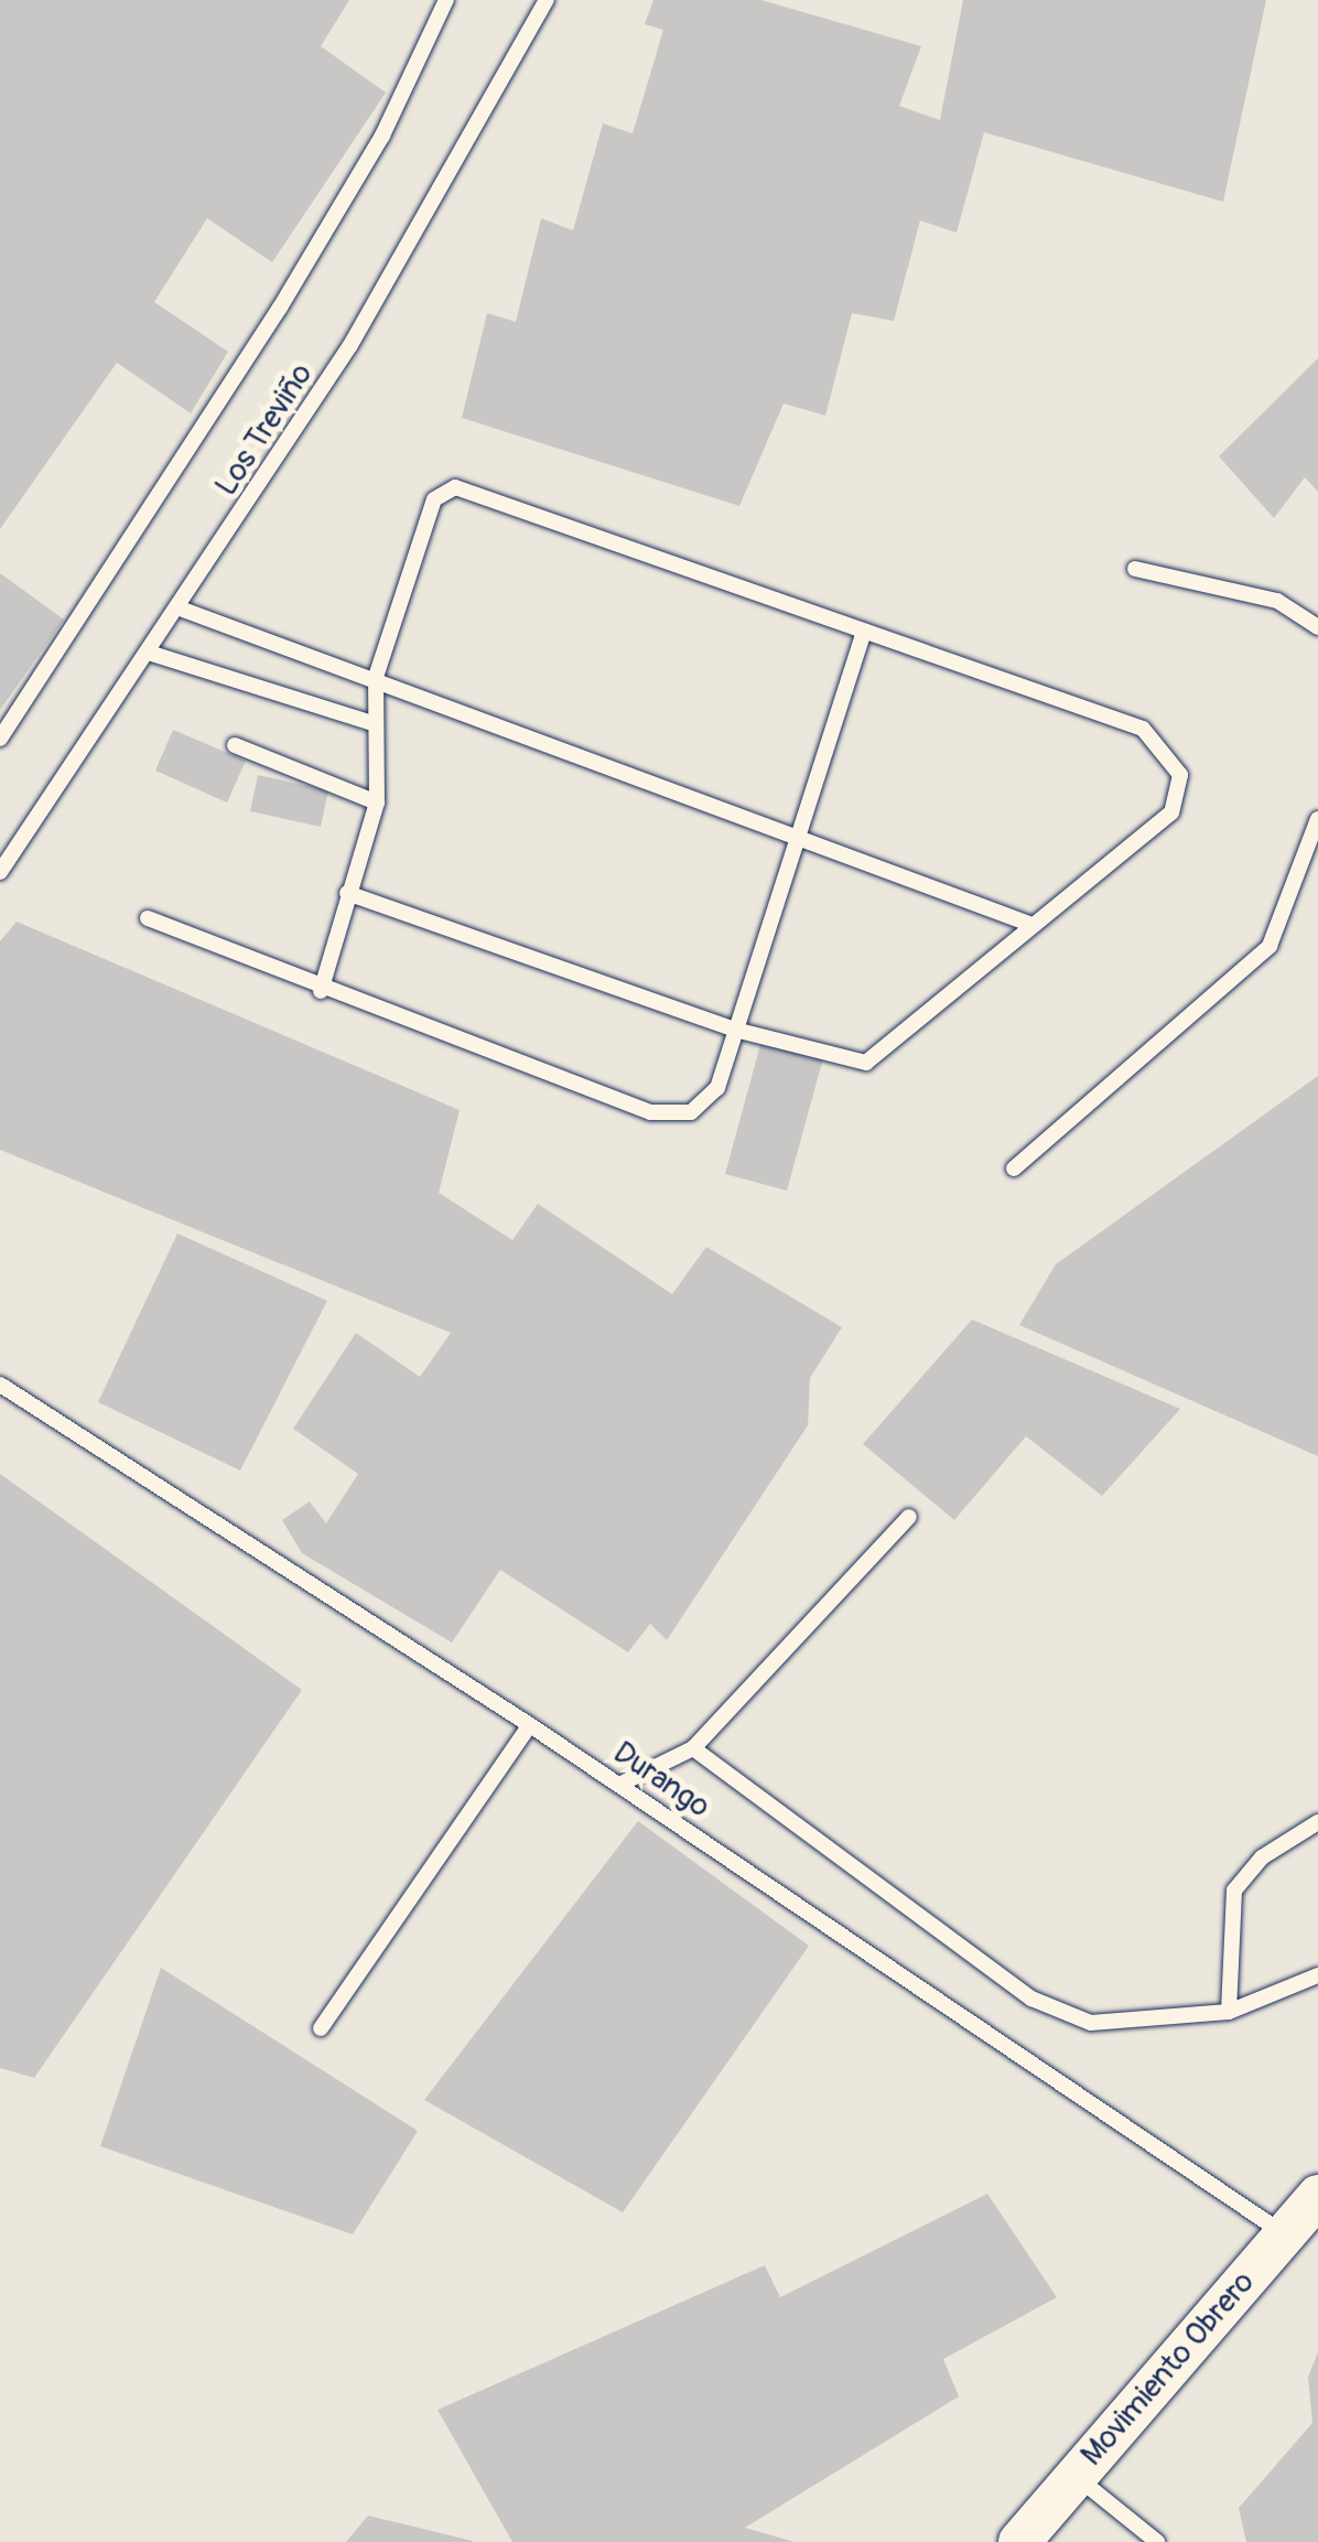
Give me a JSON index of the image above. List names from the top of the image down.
{
  "streets": {
    "street": ["Movimiento Obrero"],
    "lane": ["Los Treviño", "Durango"]
  },
  "crossings": [
    ["Durango", "Movimiento Obrero"]
  ]
}
